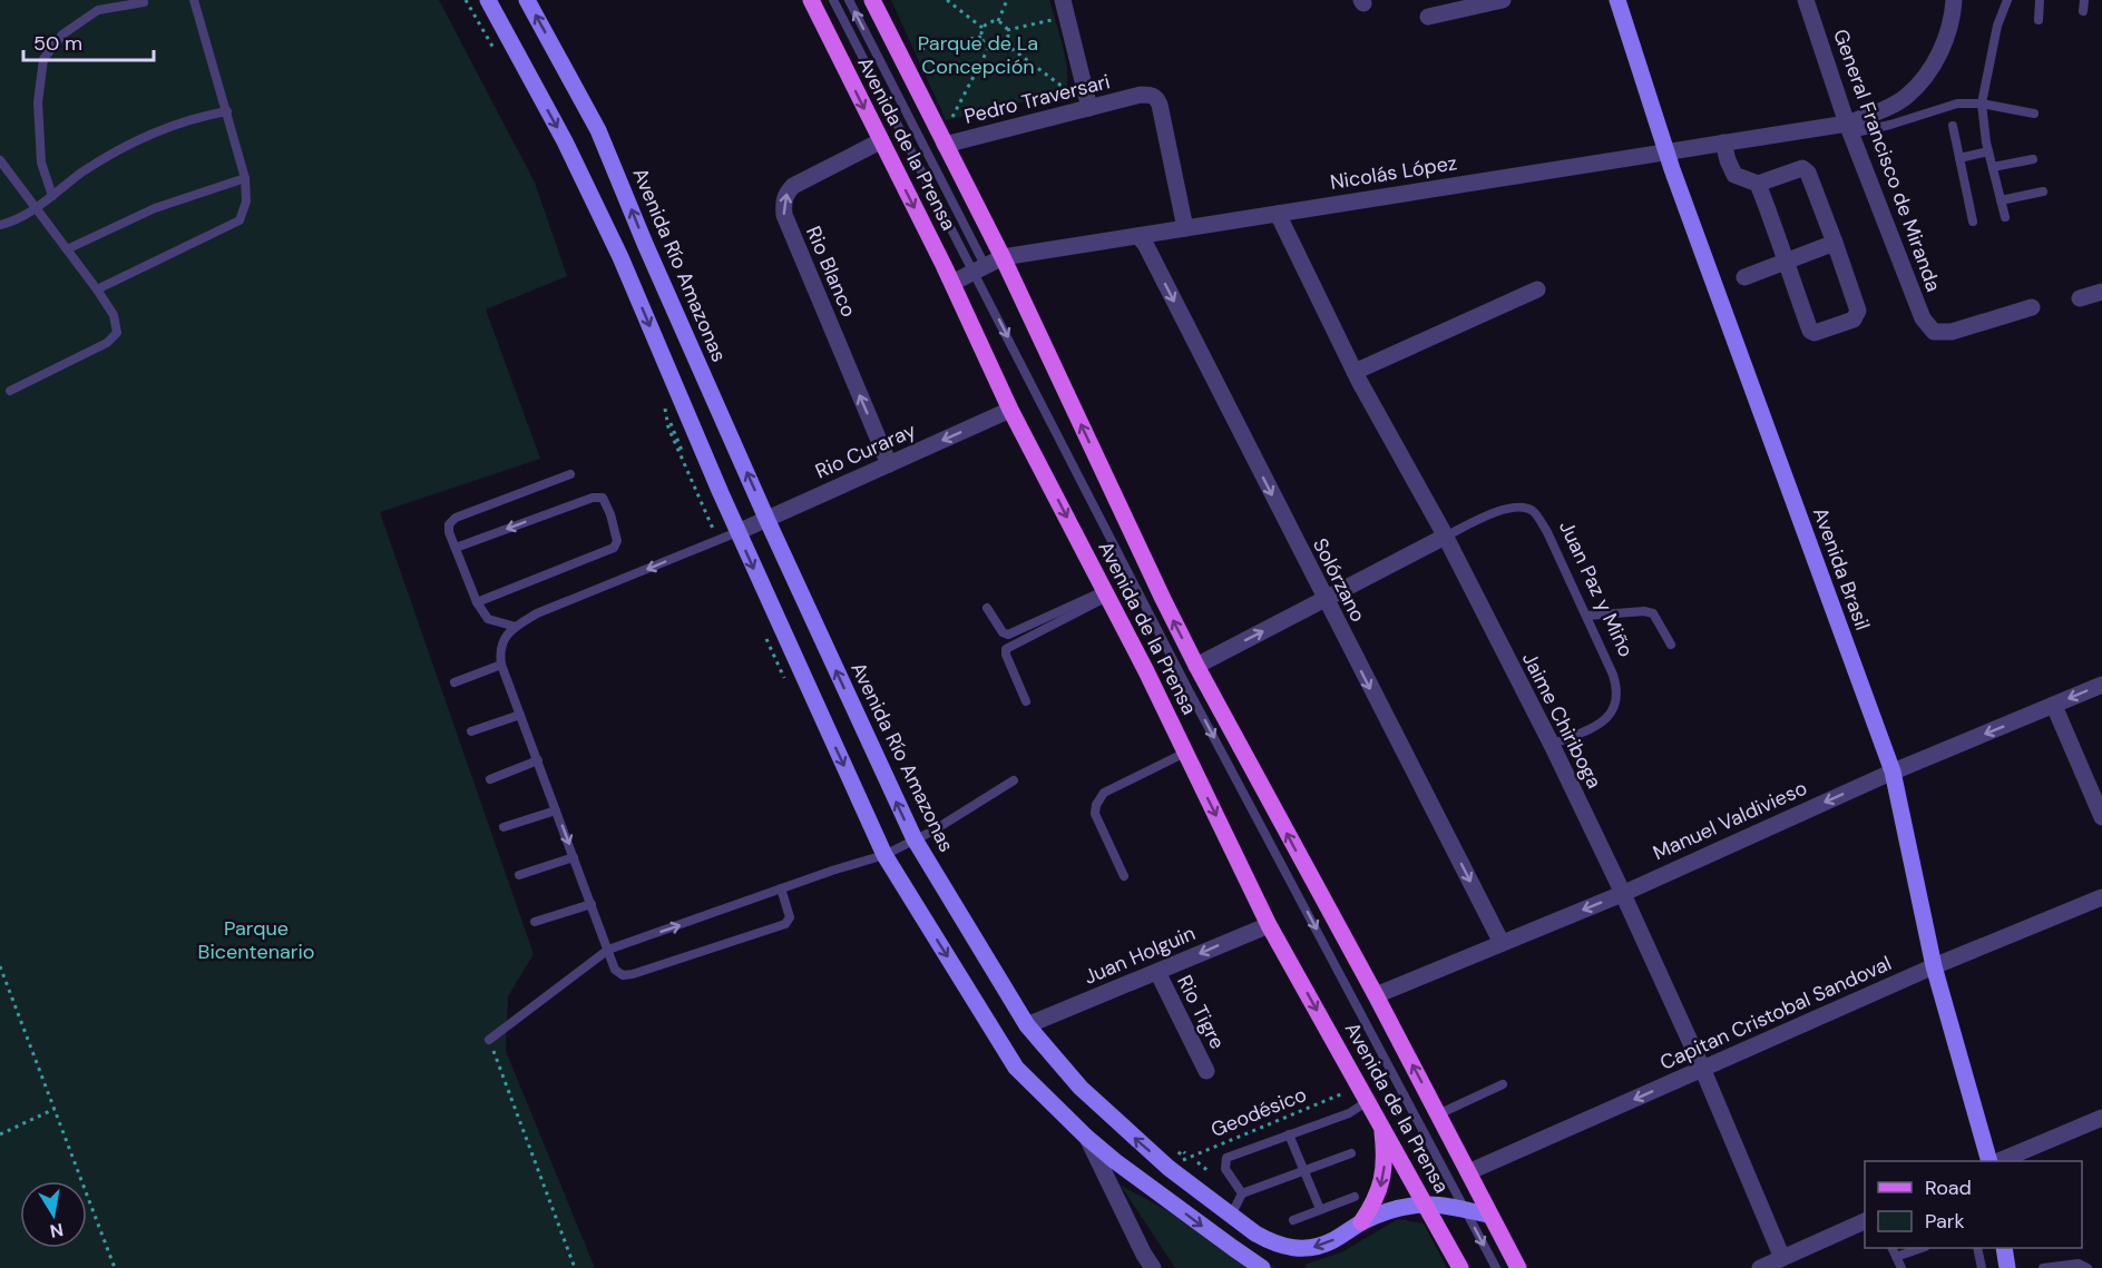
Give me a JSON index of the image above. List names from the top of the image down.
{
  "streets": {
    "main road": ["Avenida de la Prensa", "Avenida Río Amazonas", "Avenida Brasil"],
    "street": [
      "Pedro Traversari",
      "General Francisco de Miranda",
      "Nicolás López",
      "Rio Blanco",
      "Rio Curaray",
      "Solórzano",
      "Juan Paz y Miño",
      "Jaime Chiriboga",
      "Manuel Valdivieso",
      "Juan Holguin",
      "Rio Tigre",
      "Capitan Cristobal Sandoval"
    ],
    "path": ["Geodésico"]
  },
  "crossings": [
    ["Pedro Traversari", "Avenida de la Prensa"],
    ["Pedro Traversari", "Nicolás López"],
    ["Avenida de la Prensa", "Nicolás López"],
    ["Avenida de la Prensa", "Avenida Río Amazonas"],
    ["Avenida de la Prensa", "Rio Blanco"],
    ["Avenida de la Prensa", "Rio Curaray"],
    ["Avenida de la Prensa", "Juan Paz y Miño"],
    ["Avenida de la Prensa", "Manuel Valdivieso"],
    ["Avenida de la Prensa", "Juan Holguin"],
    ["Avenida de la Prensa", "Capitan Cristobal Sandoval"],
    ["Avenida de la Prensa", "Geodésico"],
    ["General Francisco de Miranda", "Nicolás López"],
    ["Nicolás López", "Avenida Brasil"],
    ["Nicolás López", "Solórzano"],
    ["Nicolás López", "Jaime Chiriboga"],
    ["Avenida Río Amazonas", "Rio Curaray"],
    ["Avenida Río Amazonas", "Juan Holguin"],
    ["Avenida Río Amazonas", "Geodésico"],
    ["Rio Blanco", "Rio Curaray"],
    ["Avenida Brasil", "Manuel Valdivieso"],
    ["Avenida Brasil", "Capitan Cristobal Sandoval"],
    ["Solórzano", "Juan Paz y Miño"],
    ["Solórzano", "Manuel Valdivieso"],
    ["Juan Paz y Miño", "Jaime Chiriboga"],
    ["Jaime Chiriboga", "Manuel Valdivieso"],
    ["Jaime Chiriboga", "Capitan Cristobal Sandoval"],
    ["Juan Holguin", "Rio Tigre"]
  ],
  "one_way": [
    "Rio Blanco",
    "Rio Curaray",
    "Solórzano",
    "Manuel Valdivieso",
    "Juan Holguin",
    "Capitan Cristobal Sandoval"
  ],
  "parks": ["Parque de La Concepción", "Parque Bicentenario"],
  "legend": ["Road", "Park"],
  "scale_bar": "50 m",
  "north": "bottom"
}
